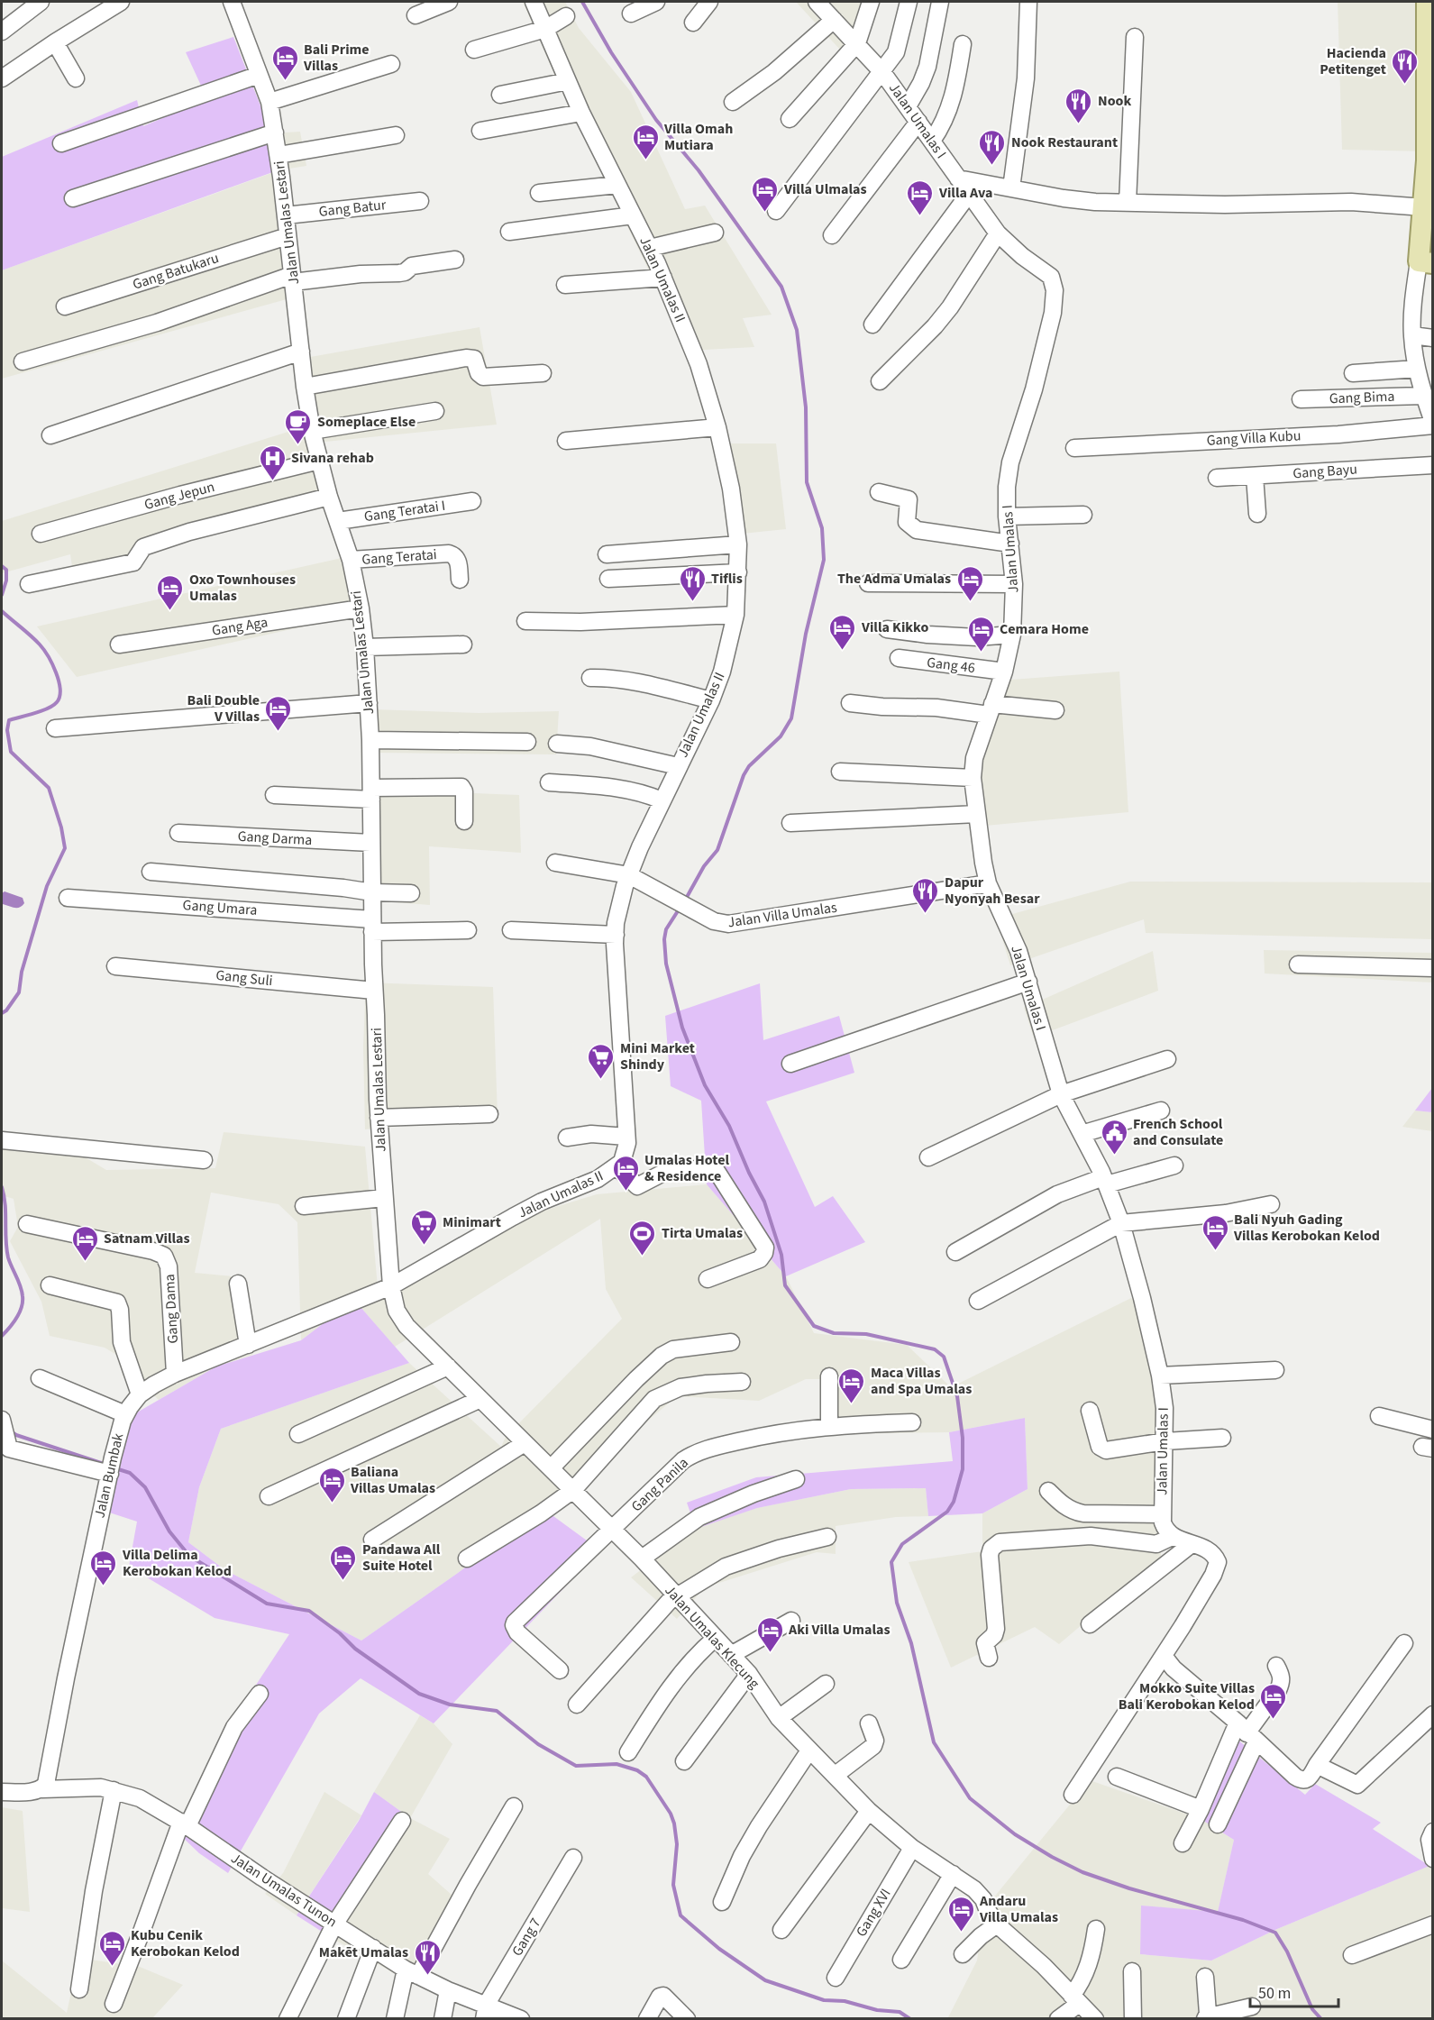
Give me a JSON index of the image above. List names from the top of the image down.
{
  "streets": {
    "street": [
      "Jalan Umalas I",
      "Gang Batur",
      "Jalan Umalas Lestari",
      "Gang Batukaru",
      "Jalan Umalas II",
      "Gang Bima",
      "Gang Villa Kubu",
      "Gang Bayu",
      "Gang Jepun",
      "Gang Teratai I",
      "Gang Teratai",
      "Gang Aga",
      "Gang 46",
      "Gang Darma",
      "Gang Umara",
      "Jalan Villa Umalas",
      "Gang Suli",
      "Gang Dama",
      "Jalan Bumbak",
      "Gang Panila",
      "Jalan Umalas Klecung",
      "Jalan Umalas Tunon",
      "Gang XVI",
      "Gang 7"
    ]
  },
  "crossings": [
    ["Jalan Umalas I", "Gang 46"],
    ["Jalan Umalas I", "Jalan Villa Umalas"],
    ["Gang Batur", "Jalan Umalas Lestari"],
    ["Jalan Umalas Lestari", "Gang Batukaru"],
    ["Jalan Umalas Lestari", "Jalan Umalas II"],
    ["Jalan Umalas Lestari", "Gang Jepun"],
    ["Jalan Umalas Lestari", "Gang Teratai I"],
    ["Jalan Umalas Lestari", "Gang Teratai"],
    ["Jalan Umalas Lestari", "Gang Aga"],
    ["Jalan Umalas Lestari", "Gang Darma"],
    ["Jalan Umalas Lestari", "Gang Umara"],
    ["Jalan Umalas Lestari", "Gang Suli"],
    ["Jalan Umalas Lestari", "Jalan Bumbak"],
    ["Jalan Umalas Lestari", "Jalan Umalas Klecung"],
    ["Jalan Umalas II", "Jalan Villa Umalas"],
    ["Jalan Umalas II", "Jalan Bumbak"],
    ["Jalan Umalas II", "Jalan Umalas Klecung"],
    ["Gang Dama", "Jalan Bumbak"],
    ["Jalan Bumbak", "Jalan Umalas Klecung"],
    ["Jalan Bumbak", "Jalan Umalas Tunon"],
    ["Gang Panila", "Jalan Umalas Klecung"],
    ["Jalan Umalas Klecung", "Gang XVI"],
    ["Jalan Umalas Tunon", "Gang 7"]
  ],
  "places": {
    "hotel": [
      "Bali Prime Villas",
      "Villa Omah Mutiara",
      "Villa Ulmalas",
      "Villa Ava",
      "The Adma Umalas",
      "Oxo Townhouses Umalas",
      "Villa Kikko",
      "Cemara Home",
      "Bali Double V Villas",
      "Umalas Hotel & Residence",
      "Bali Nyuh Gading Villas Kerobokan Kelod",
      "Satnam Villas",
      "Maca Villas and Spa Umalas",
      "Baliana Villas Umalas",
      "Pandawa All Suite Hotel",
      "Villa Delima Kerobokan Kelod",
      "Aki Villa Umalas",
      "Mokko Suite Villas Bali Kerobokan Kelod",
      "Andaru Villa Umalas",
      "Kubu Cenik Kerobokan Kelod"
    ],
    "restaurant": [
      "Hacienda Petitenget",
      "Nook",
      "Nook Restaurant",
      "Tiflis",
      "Dapur Nyonyah Besar",
      "Makēt Umalas"
    ],
    "cafe": ["Someplace Else"],
    "hospital": ["Sivana rehab"],
    "supermarket": ["Mini Market Shindy", "Minimart"],
    "public building": ["French School and Consulate"],
    "sports": ["Tirta Umalas"]
  },
  "scale_bar": "50 m"
}
